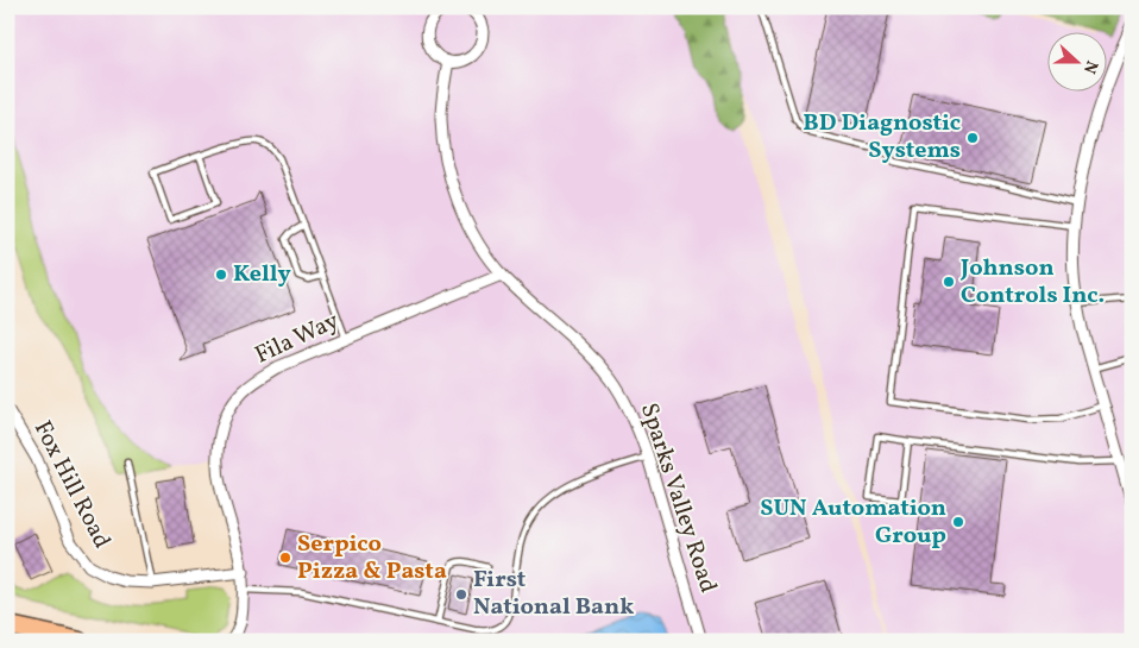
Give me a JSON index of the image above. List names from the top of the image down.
{
  "streets": {
    "street": ["Fila Way", "Fox Hill Road", "Sparks Valley Road"]
  },
  "crossings": [
    ["Fila Way", "Fox Hill Road"],
    ["Fila Way", "Sparks Valley Road"]
  ],
  "places": [
    "BD Diagnostic Systems",
    "Kelly",
    "Johnson Controls Inc.",
    "SUN Automation Group",
    "Serpico Pizza & Pasta",
    "First National Bank"
  ],
  "north": "right"
}
